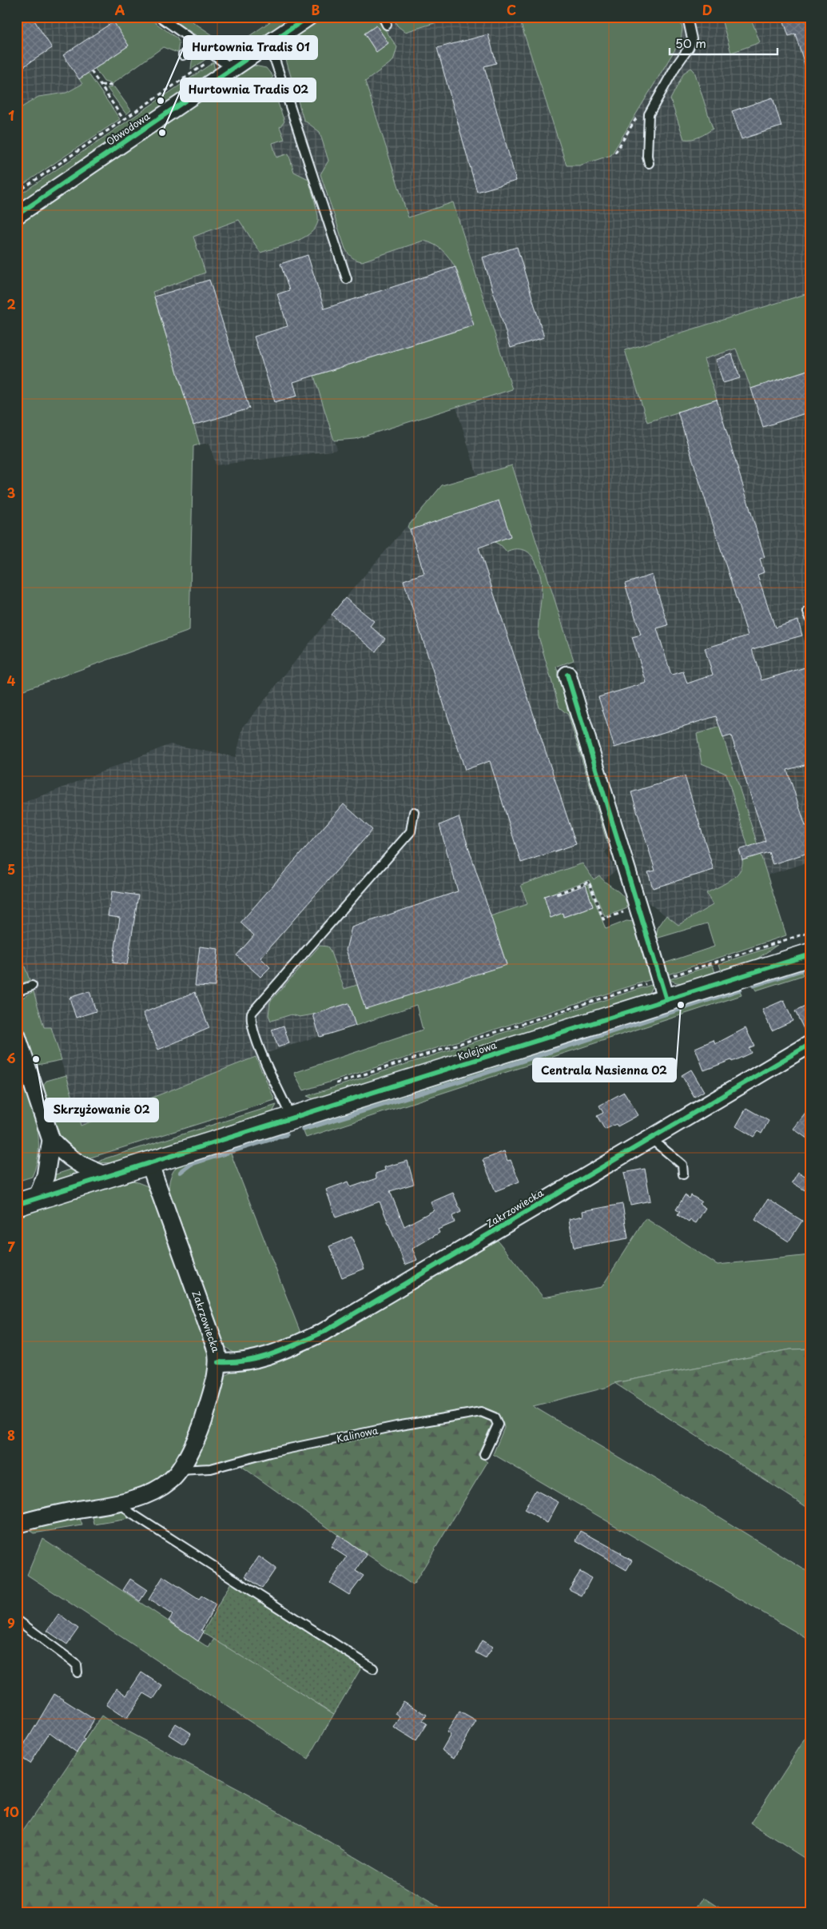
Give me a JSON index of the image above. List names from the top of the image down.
{
  "streets": {
    "street": ["Obwodowa", "Kolejowa", "Zakrzowiecka"],
    "lane": ["Kalinowa"]
  },
  "crossings": [
    ["Kolejowa", "Zakrzowiecka"]
  ],
  "places": [
    "Hurtownia Tradis 01",
    "Hurtownia Tradis 02",
    "Centrala Nasienna 02",
    "Skrzyżowanie 02"
  ],
  "scale_bar": "50 m",
  "grid": {
    "columns": [
      "A",
      "B",
      "C",
      "D"
    ],
    "rows": [
      "1",
      "2",
      "3",
      "4",
      "5",
      "6",
      "7",
      "8",
      "9",
      "10"
    ]
  }
}
